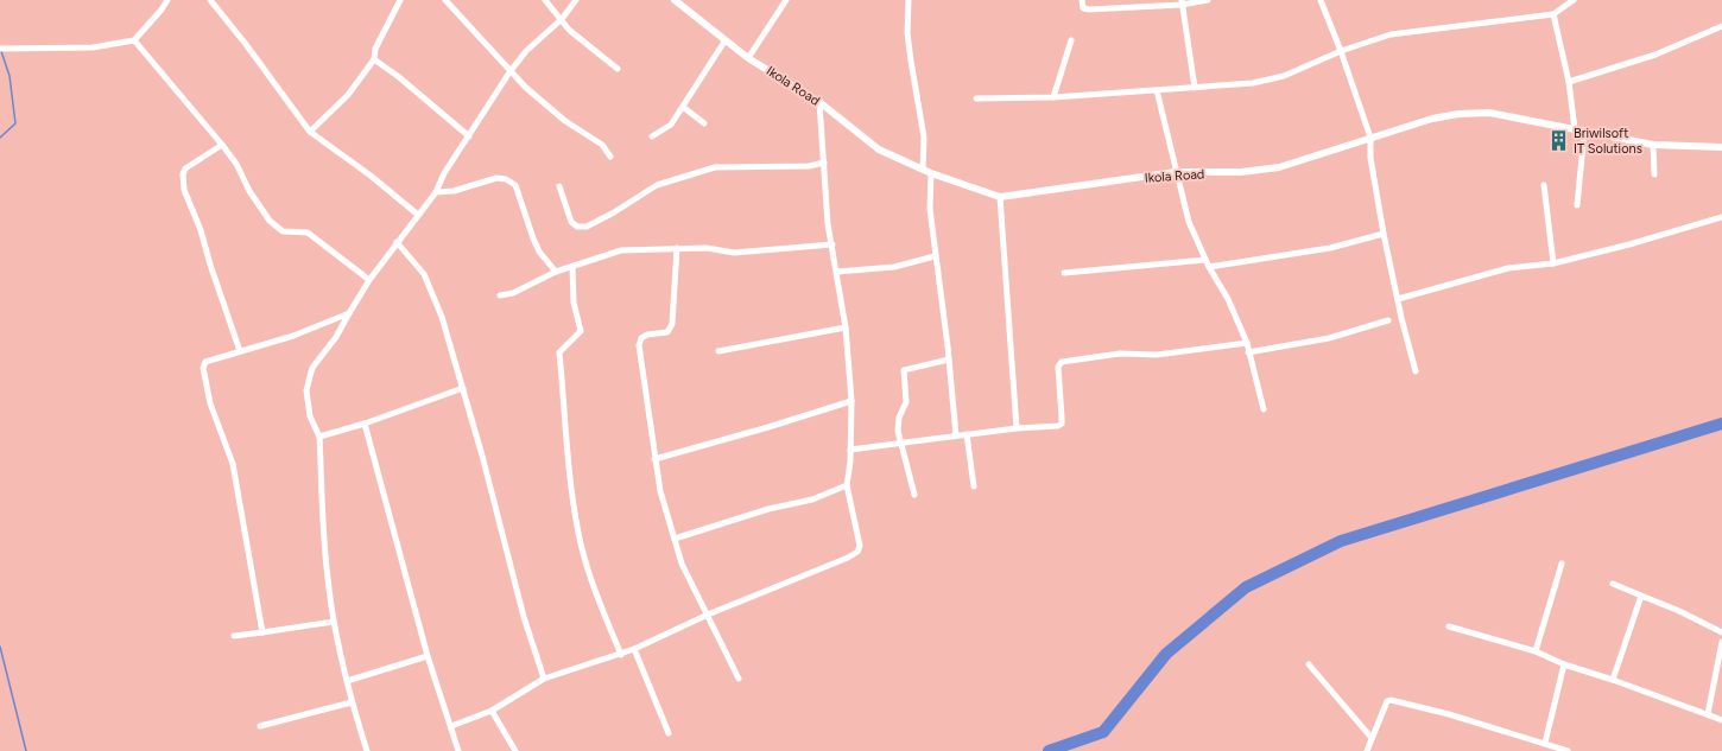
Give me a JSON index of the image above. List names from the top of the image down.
{
  "streets": {
    "street": ["Ikola Road"]
  },
  "places": {
    "building": ["Briwilsoft IT Solutions"]
  }
}
